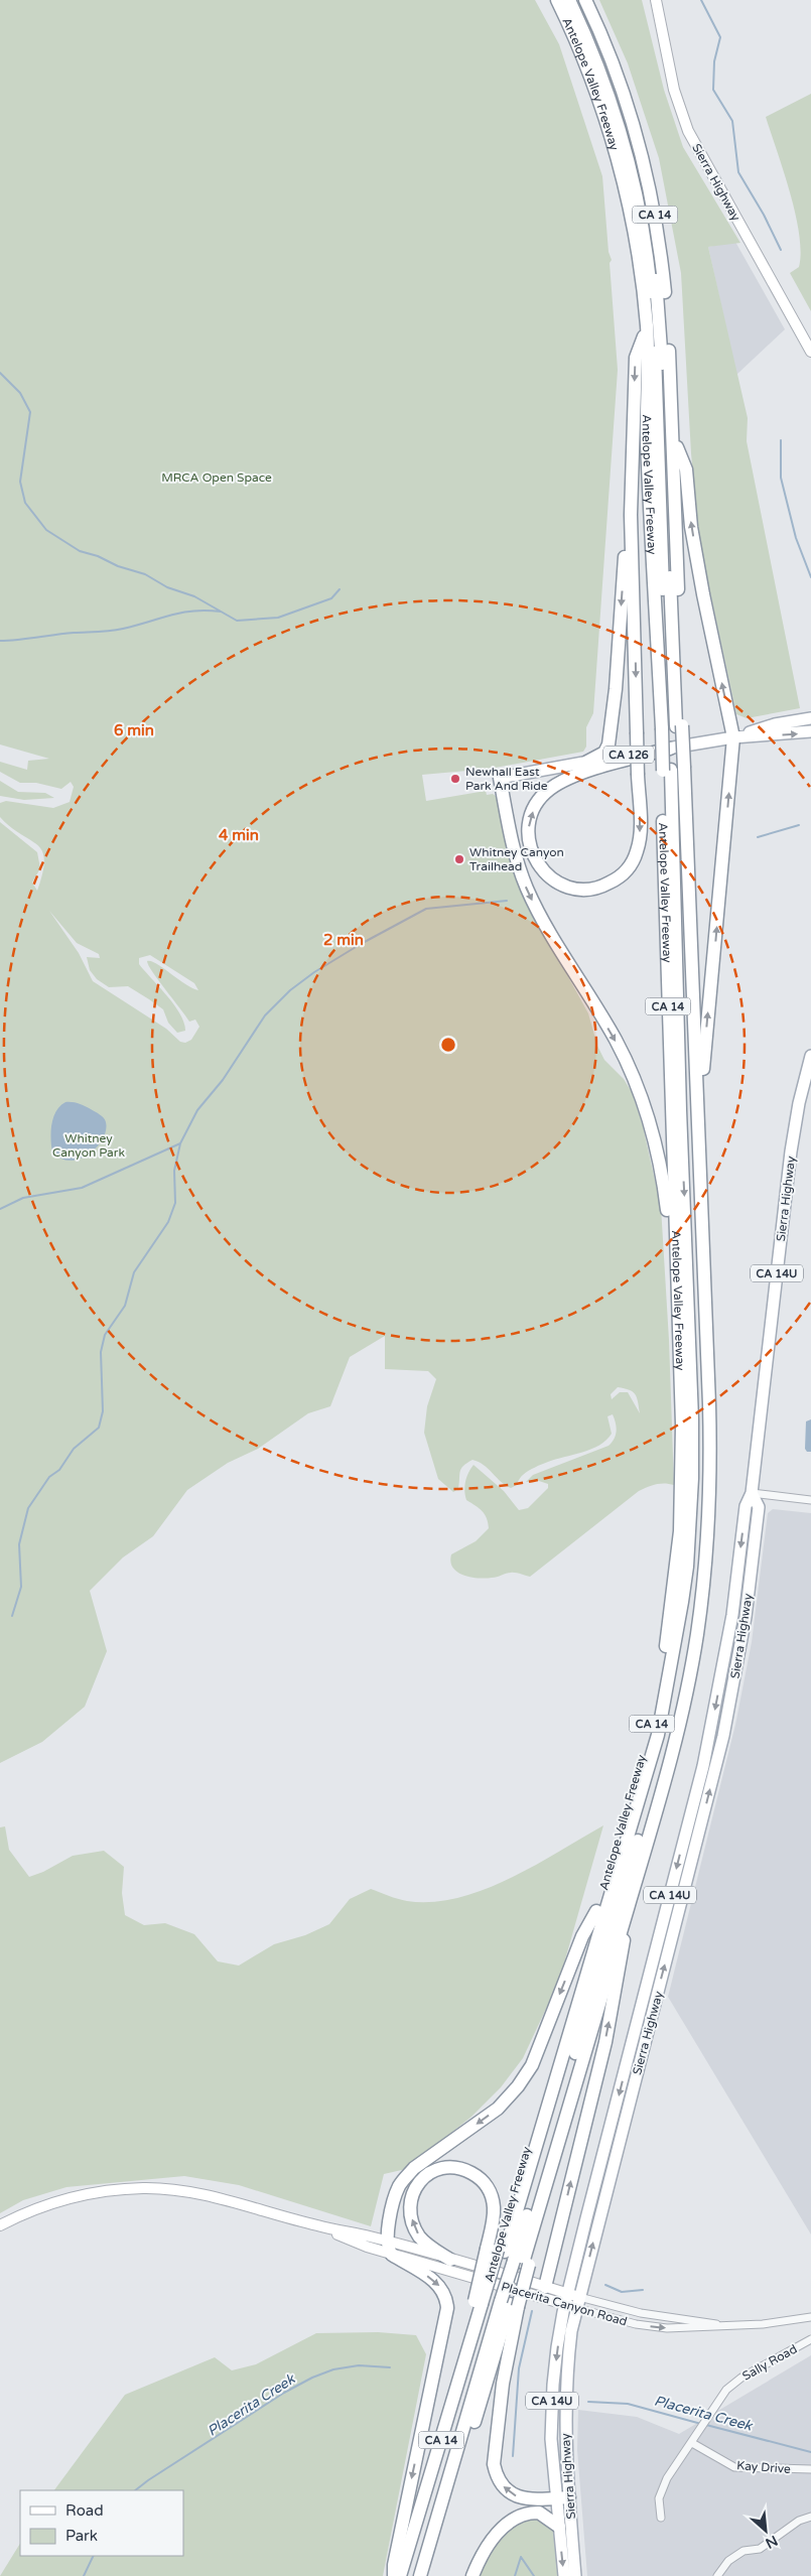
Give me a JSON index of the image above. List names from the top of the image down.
{
  "streets": {
    "highway": ["Antelope Valley Freeway", "CA 14"],
    "main road": [
      "Sierra Highway",
      "CA 126",
      "CA 14U",
      "Placerita Canyon Road"
    ],
    "street": ["Sally Road", "Kay Drive"]
  },
  "crossings": [
    ["Sierra Highway", "Placerita Canyon Road"],
    ["Sally Road", "Kay Drive"]
  ],
  "water": ["Placerita Creek"],
  "parks": ["MRCA Open Space", "Whitney Canyon Park"],
  "places": ["Newhall East Park And Ride", "Whitney Canyon Trailhead"],
  "legend": ["Road", "Park"],
  "north": "bottom right",
  "rings": ["6 min", "4 min", "2 min"]
}
